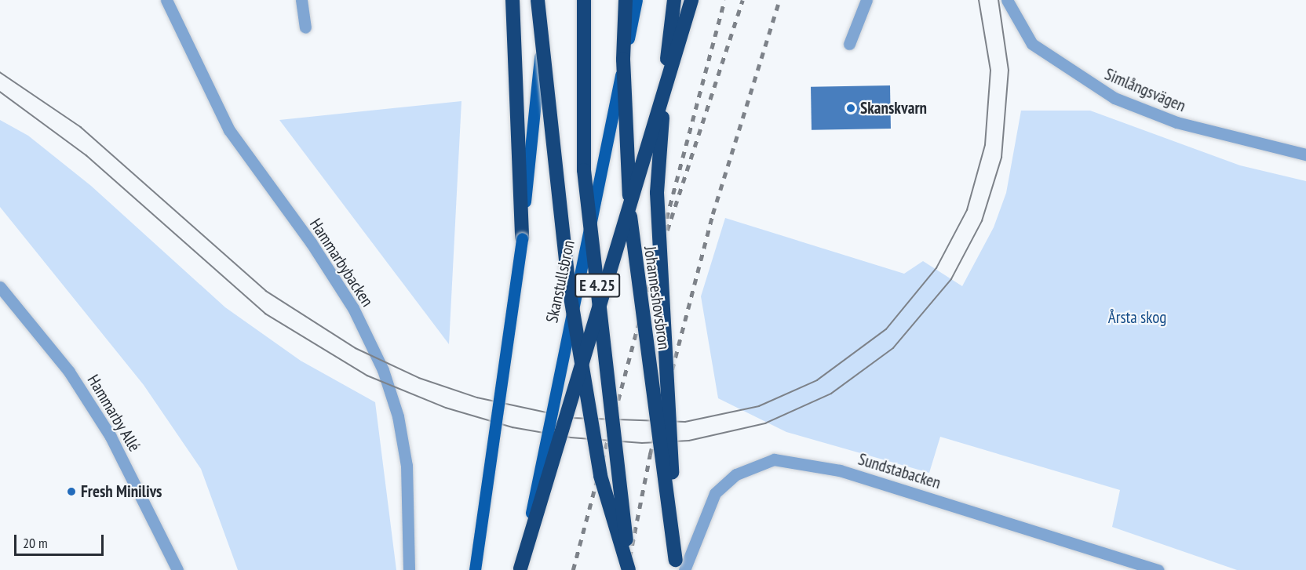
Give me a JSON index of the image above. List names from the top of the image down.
{
  "streets": {
    "highway": ["E 4.25", "Johanneshovsbron"],
    "main road": ["Skanstullsbron"],
    "street": [
      "Simlångsvägen",
      "Hammarbybacken",
      "Hammarby Allé",
      "Sundstabacken"
    ]
  },
  "crossings": [
    ["Johanneshovsbron", "Sundstabacken"]
  ],
  "parks": ["Årsta skog"],
  "places": ["Skanskvarn", "Fresh Minilivs"],
  "scale_bar": "20 m"
}
